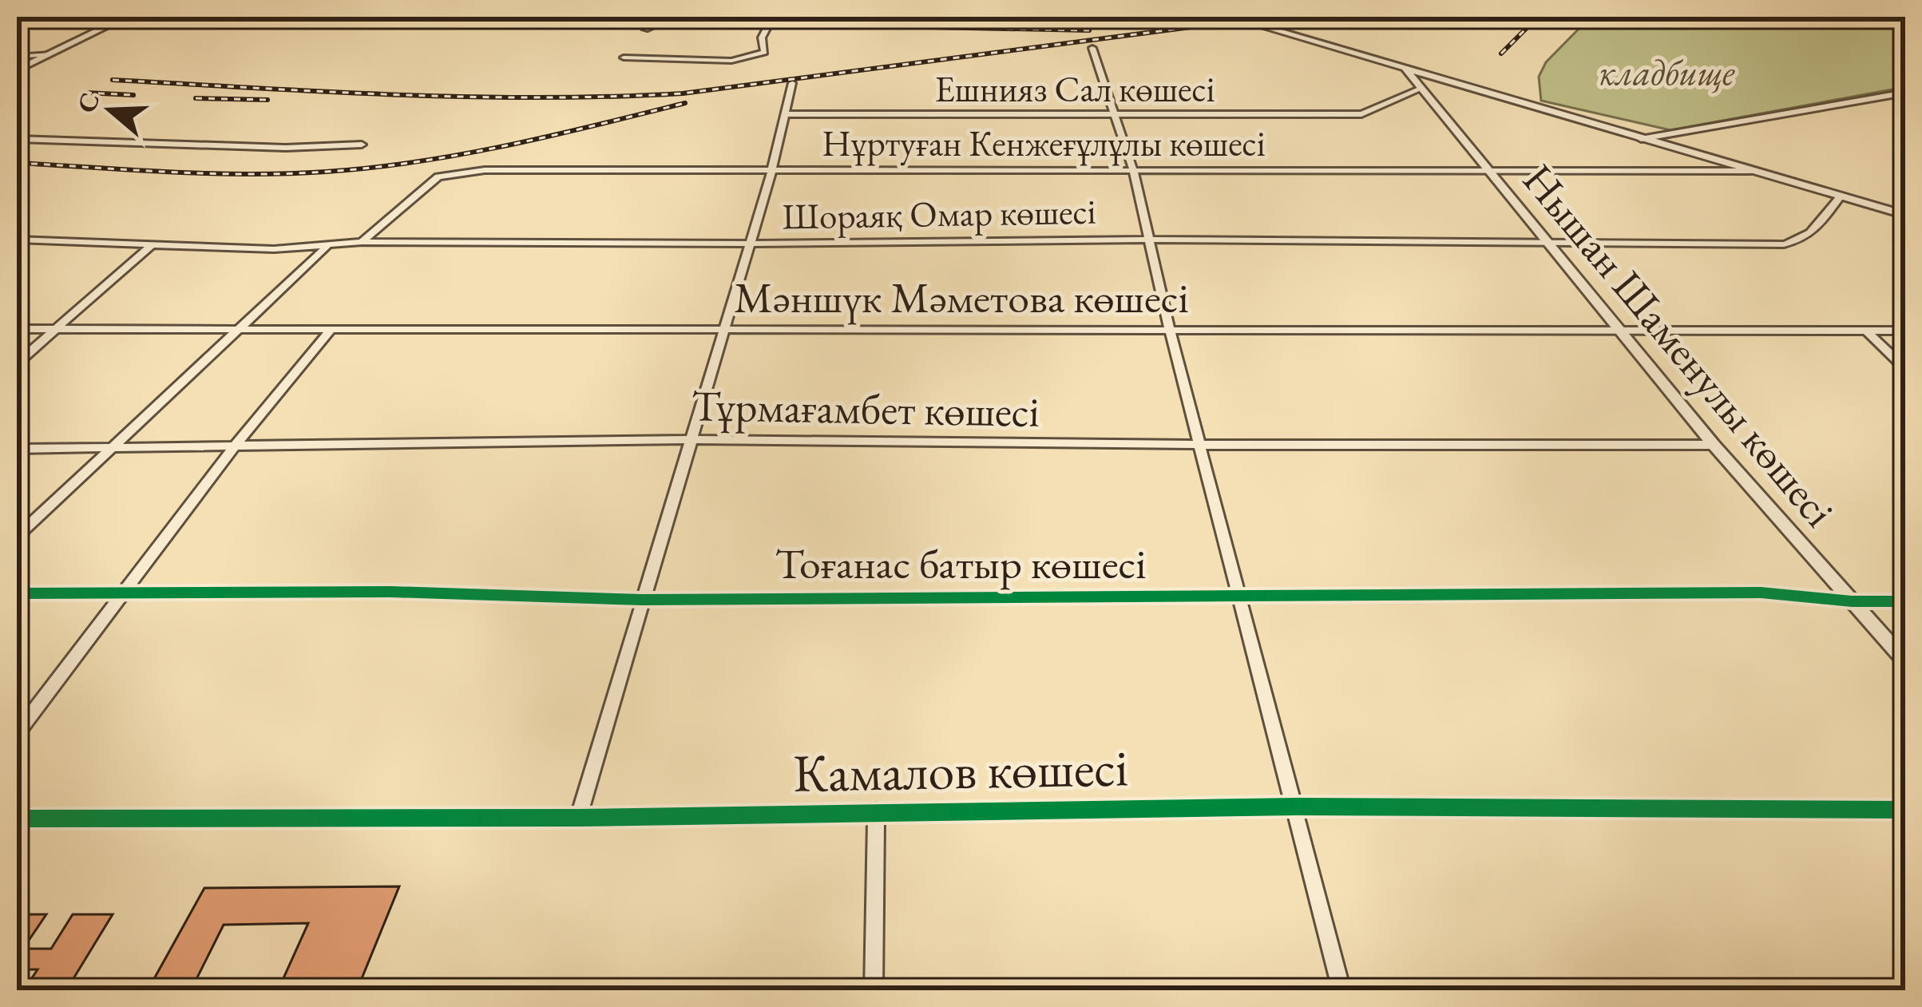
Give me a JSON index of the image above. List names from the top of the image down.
{
  "streets": {
    "street": [
      "Ешнияз Сал көшесі",
      "Нұртуған Кенжеғұлұлы көшесі",
      "Шораяқ Омар көшесі",
      "Мәншүк Мәметова көшесі",
      "Нышан Шаменулы көшесі",
      "Тұрмағамбет көшесі",
      "Тоғанас батыр көшесі",
      "Камалов көшесі"
    ]
  },
  "crossings": [
    ["Ешнияз Сал көшесі", "Нышан Шаменулы көшесі"],
    ["Нұртуған Кенжеғұлұлы көшесі", "Шораяқ Омар көшесі"],
    ["Нұртуған Кенжеғұлұлы көшесі", "Нышан Шаменулы көшесі"],
    ["Шораяқ Омар көшесі", "Нышан Шаменулы көшесі"],
    ["Мәншүк Мәметова көшесі", "Нышан Шаменулы көшесі"],
    ["Нышан Шаменулы көшесі", "Тұрмағамбет көшесі"],
    ["Нышан Шаменулы көшесі", "Тоғанас батыр көшесі"]
  ],
  "parks": ["кладбище"],
  "north": "left"
}
